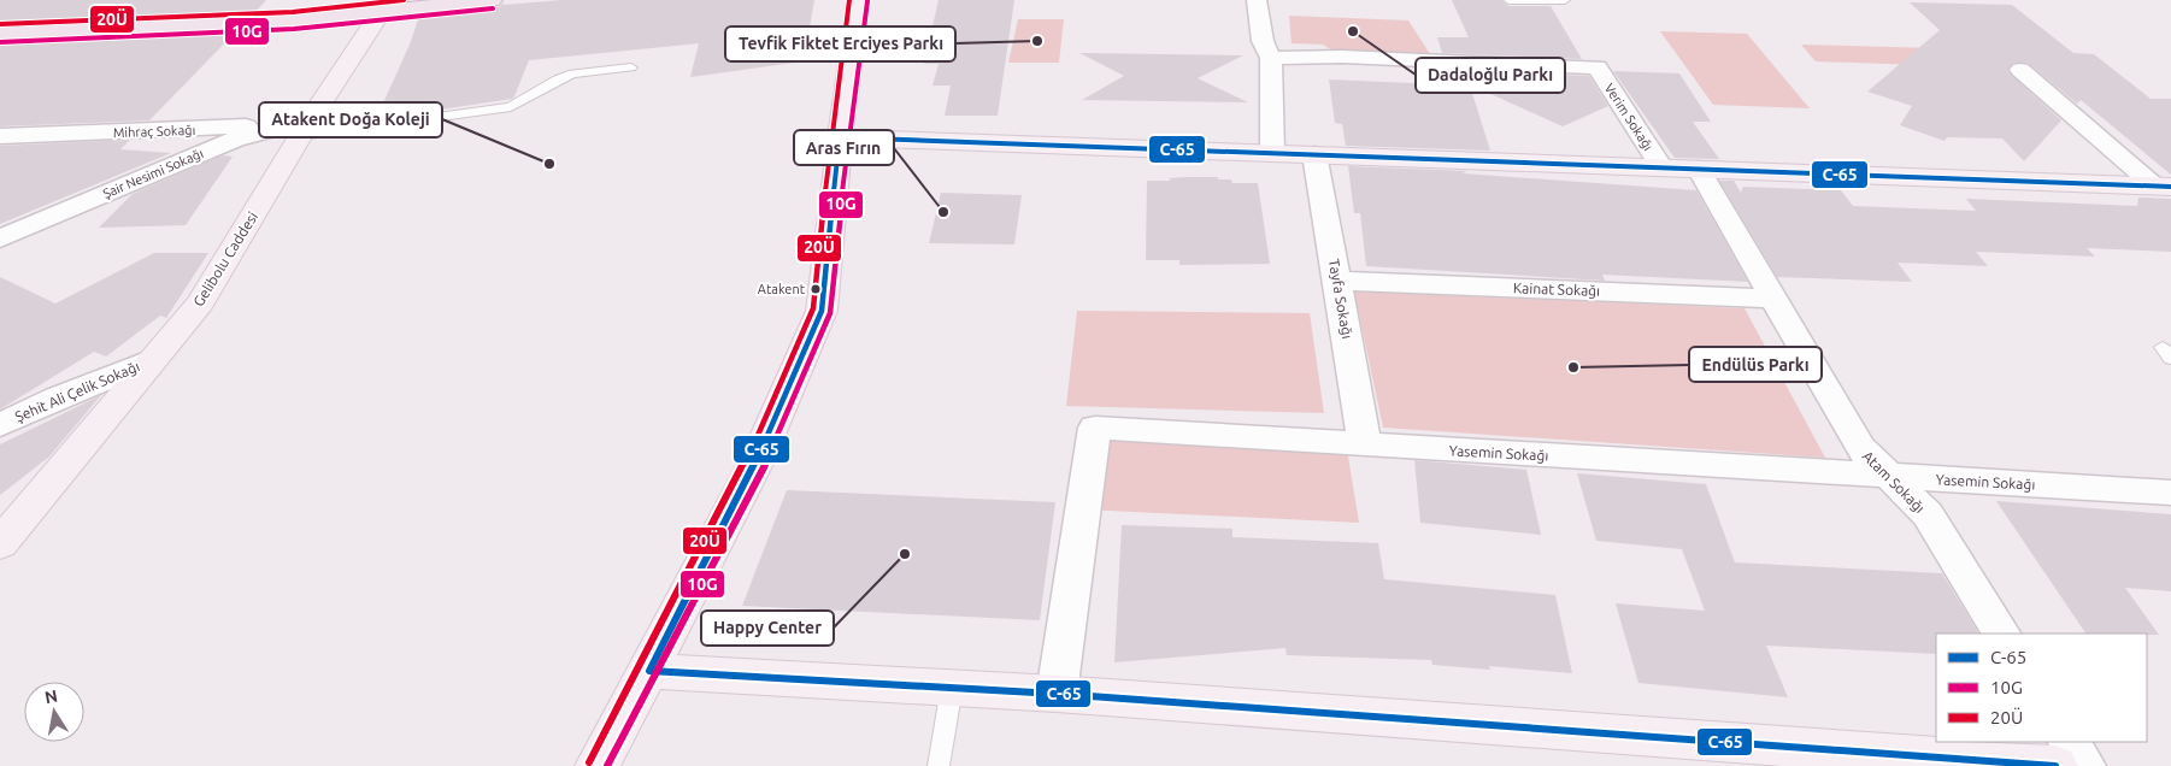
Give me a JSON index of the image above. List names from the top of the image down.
{
  "streets": {
    "street": [
      "Verim Sokağı",
      "Mihraç Sokağı",
      "Şair Nesimi Sokağı",
      "Gelibolu Caddesi",
      "Kainat Sokağı",
      "Tayfa Sokağı",
      "Şehit Ali Çelik Sokağı",
      "Yasemin Sokağı",
      "Atam Sokağı"
    ]
  },
  "crossings": [
    ["Mihraç Sokağı", "Şair Nesimi Sokağı"],
    ["Mihraç Sokağı", "Gelibolu Caddesi"],
    ["Şair Nesimi Sokağı", "Gelibolu Caddesi"],
    ["Gelibolu Caddesi", "Şehit Ali Çelik Sokağı"],
    ["Kainat Sokağı", "Tayfa Sokağı"],
    ["Kainat Sokağı", "Atam Sokağı"],
    ["Tayfa Sokağı", "Yasemin Sokağı"],
    ["Yasemin Sokağı", "Atam Sokağı"]
  ],
  "places": [
    "Dadaloğlu Parkı",
    "Tevfik Fiktet Erciyes Parkı",
    "Atakent Doğa Koleji",
    "Aras Fırın",
    "Atakent",
    "Endülüs Parkı",
    "Happy Center"
  ],
  "lines": ["transit line 20Ü", "transit line 10G", "transit line C-65"],
  "legend": ["C-65", "10G", "20Ü"],
  "north": "top"
}
